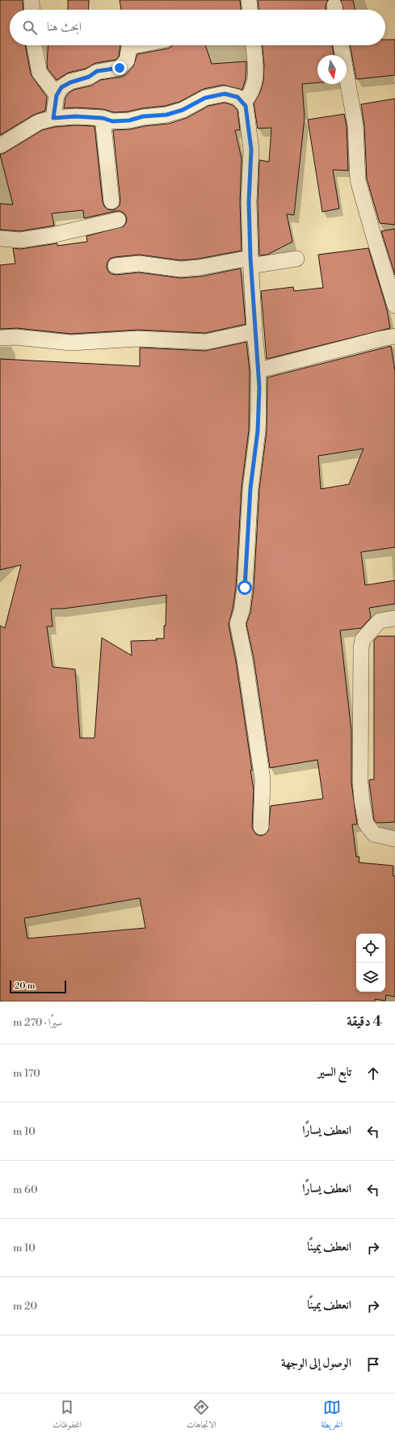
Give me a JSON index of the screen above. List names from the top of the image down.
{
  "scale_bar": "20 m",
  "north": "bottom",
  "page": {
    "search": "ابحث هنا",
    "scale": "20 m",
    "heading": ["4 دقيقة", "سيرًا · 270 m"],
    "list": [
      ["تابع السير", "170 m"],
      ["انعطف يسارًا", "10 m"],
      ["انعطف يسارًا", "60 m"],
      ["انعطف يمينًا", "10 m"],
      ["انعطف يمينًا", "20 m"],
      "الوصول إلى الوجهة"
    ],
    "nav": ["الخريطة", "الاتجاهات", "المحفوظات"]
  }
}
